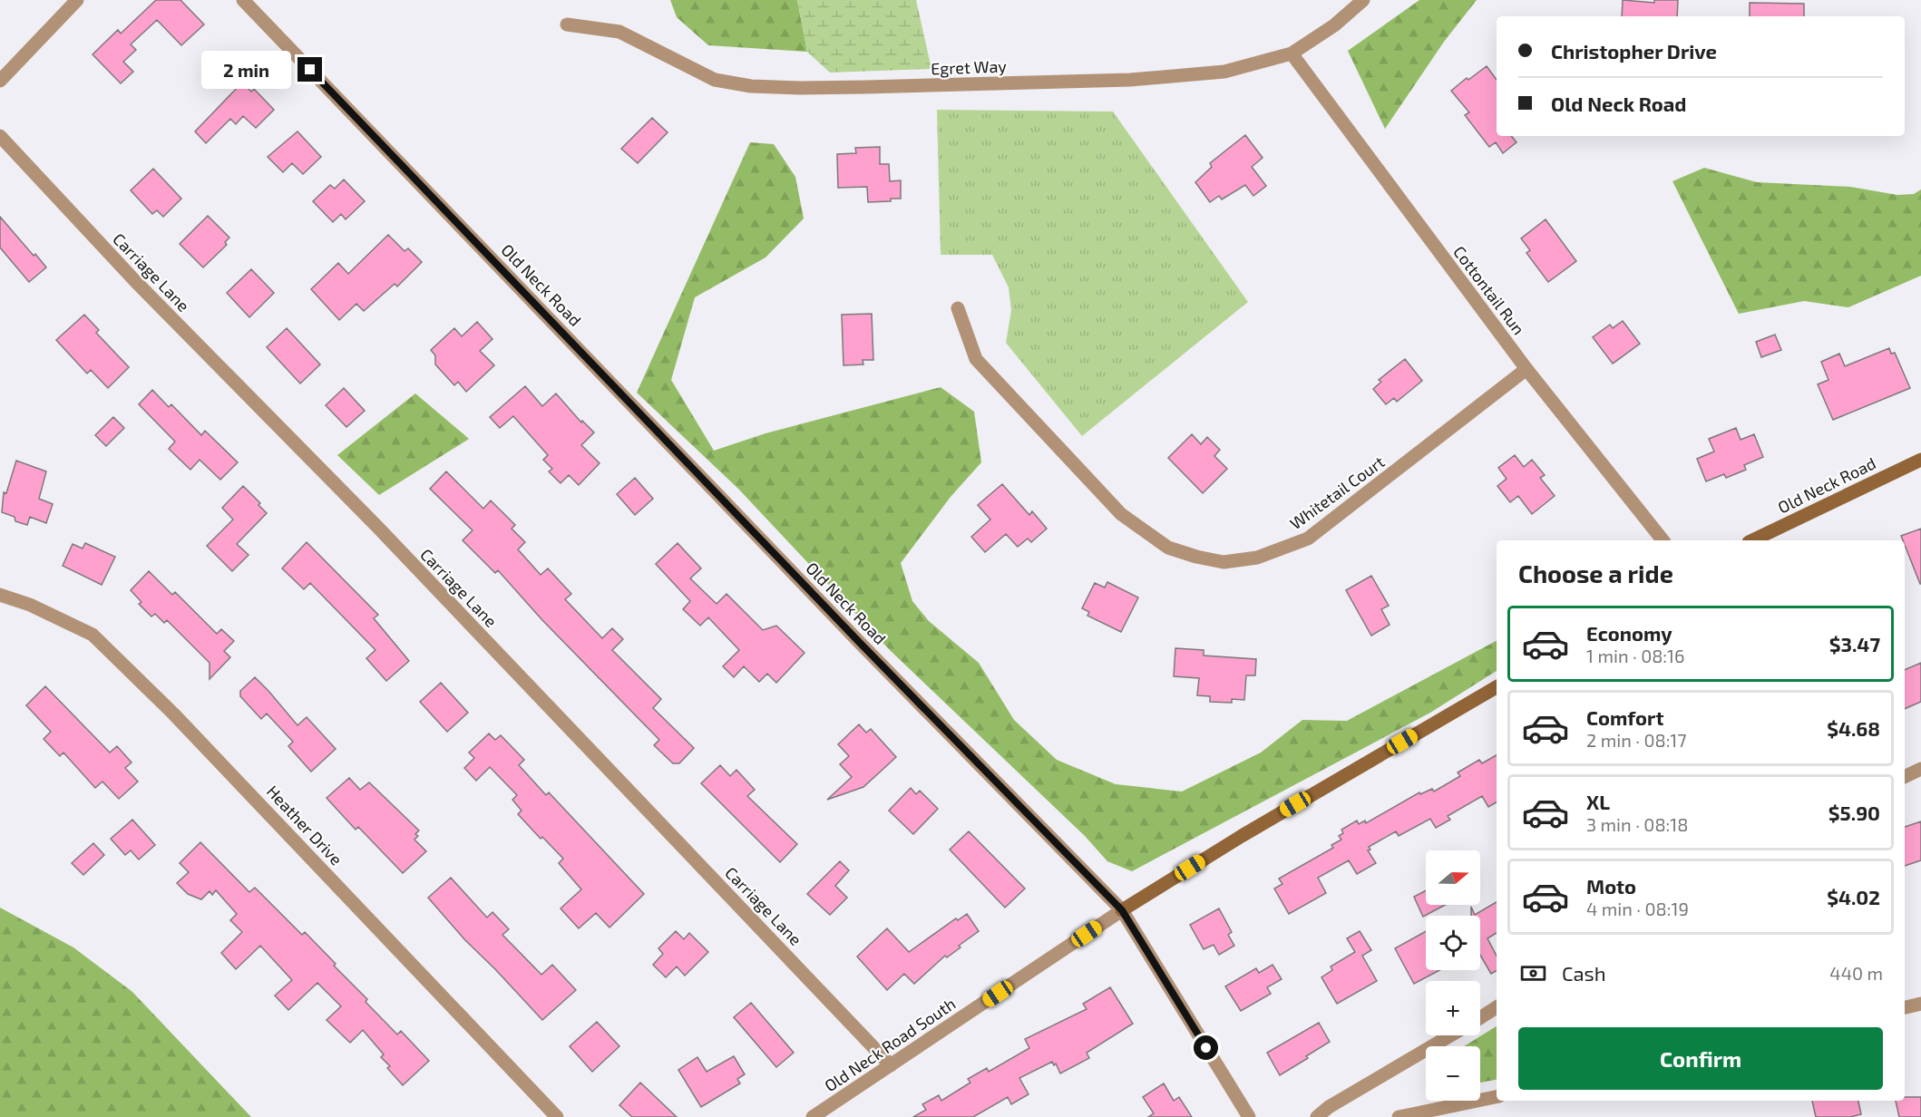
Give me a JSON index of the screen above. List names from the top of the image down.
{
  "streets": {
    "street": [
      "Egret Way",
      "Carriage Lane",
      "Old Neck Road",
      "Cottontail Run",
      "Whitetail Court",
      "Heather Drive",
      "Old Neck Road South"
    ]
  },
  "crossings": [
    ["Egret Way", "Cottontail Run"],
    ["Carriage Lane", "Old Neck Road South"],
    ["Old Neck Road", "Old Neck Road South"],
    ["Cottontail Run", "Whitetail Court"]
  ],
  "north": "right",
  "page": {
    "banner": ["Christopher Drive", "Old Neck Road"],
    "bubble": "2 min",
    "heading": "Choose a ride",
    "list": [
      {
        "name": "Economy",
        "note": "1 min · 08:16",
        "value": "$3.47"
      },
      {
        "name": "Comfort",
        "note": "2 min · 08:17",
        "value": "$4.68"
      },
      {
        "name": "XL",
        "note": "3 min · 08:18",
        "value": "$5.90"
      },
      {
        "name": "Moto",
        "note": "4 min · 08:19",
        "value": "$4.02"
      }
    ],
    "map_buttons": ["+", "−"],
    "pay": ["Cash", "440 m"],
    "buttons": "Confirm"
  }
}
